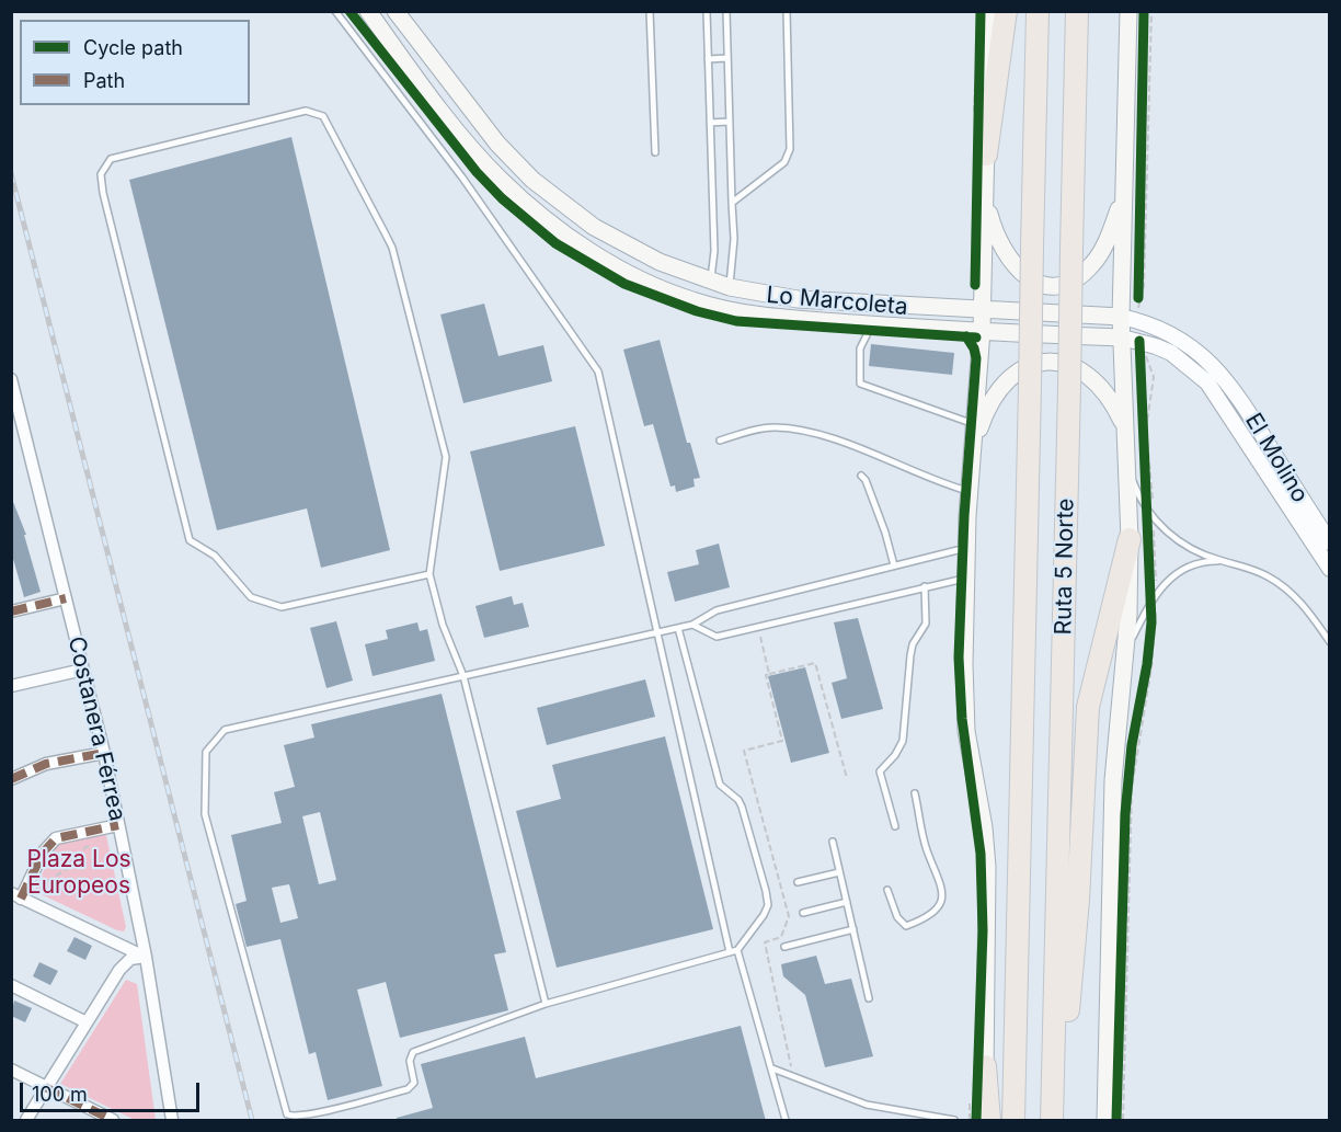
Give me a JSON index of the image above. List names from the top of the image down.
{
  "streets": {
    "highway": ["Ruta 5 Norte"],
    "main road": ["Lo Marcoleta"],
    "street": ["El Molino", "Costanera Férrea"]
  },
  "crossings": [
    ["Lo Marcoleta", "El Molino"]
  ],
  "parks": ["Plaza Los Europeos"],
  "legend": ["Cycle path", "Path"],
  "scale_bar": "100 m"
}
